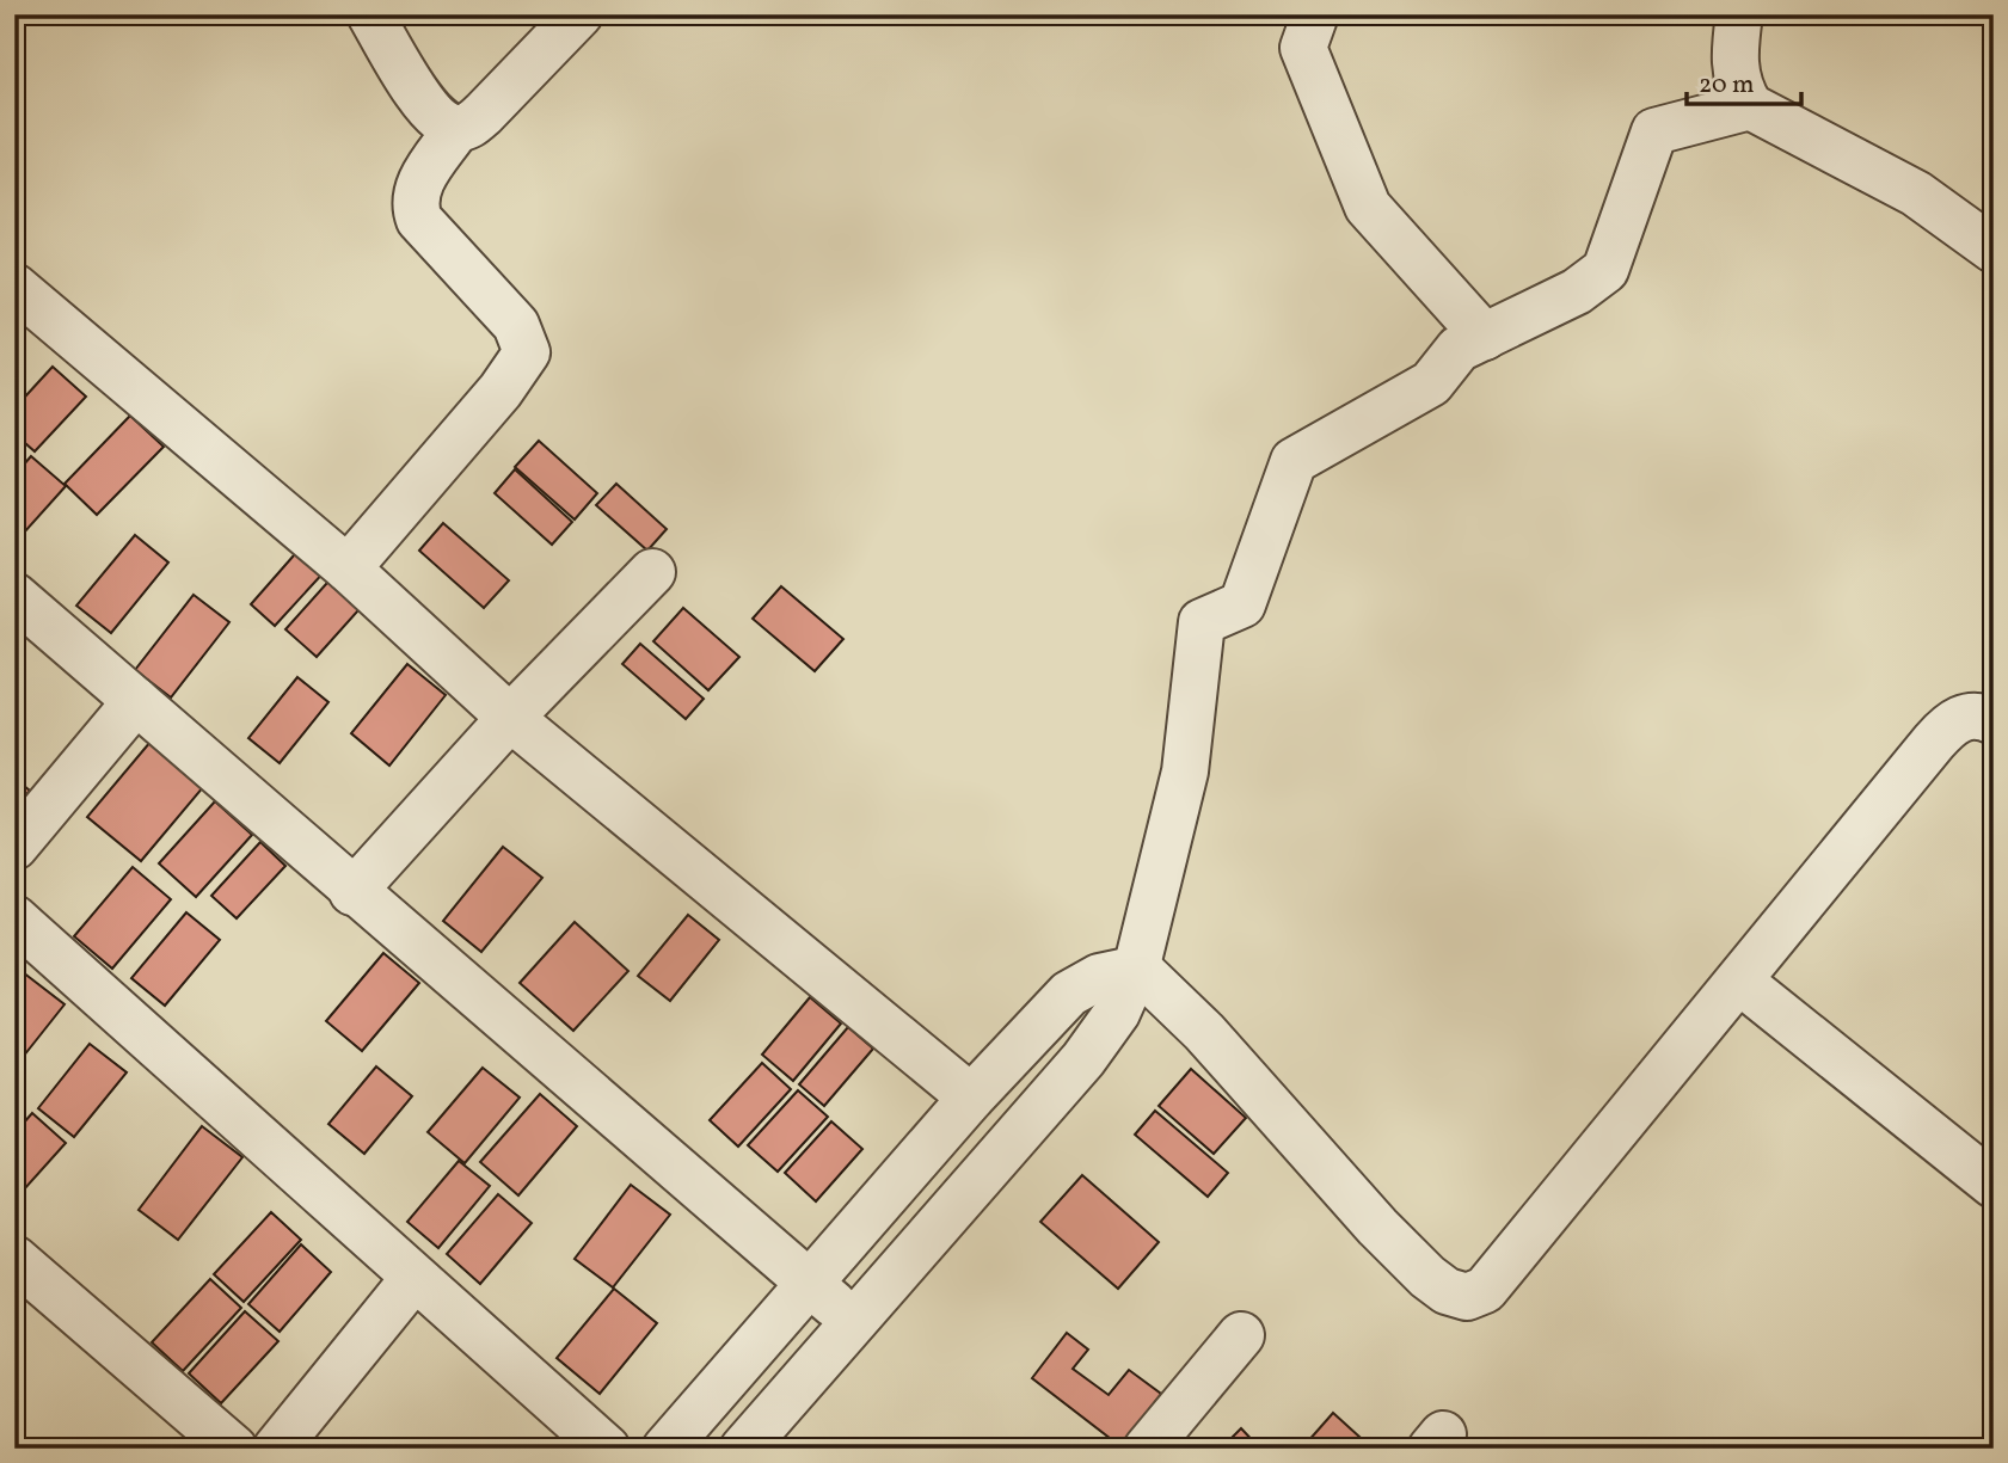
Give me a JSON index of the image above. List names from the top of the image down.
{
  "scale_bar": "20 m"
}
